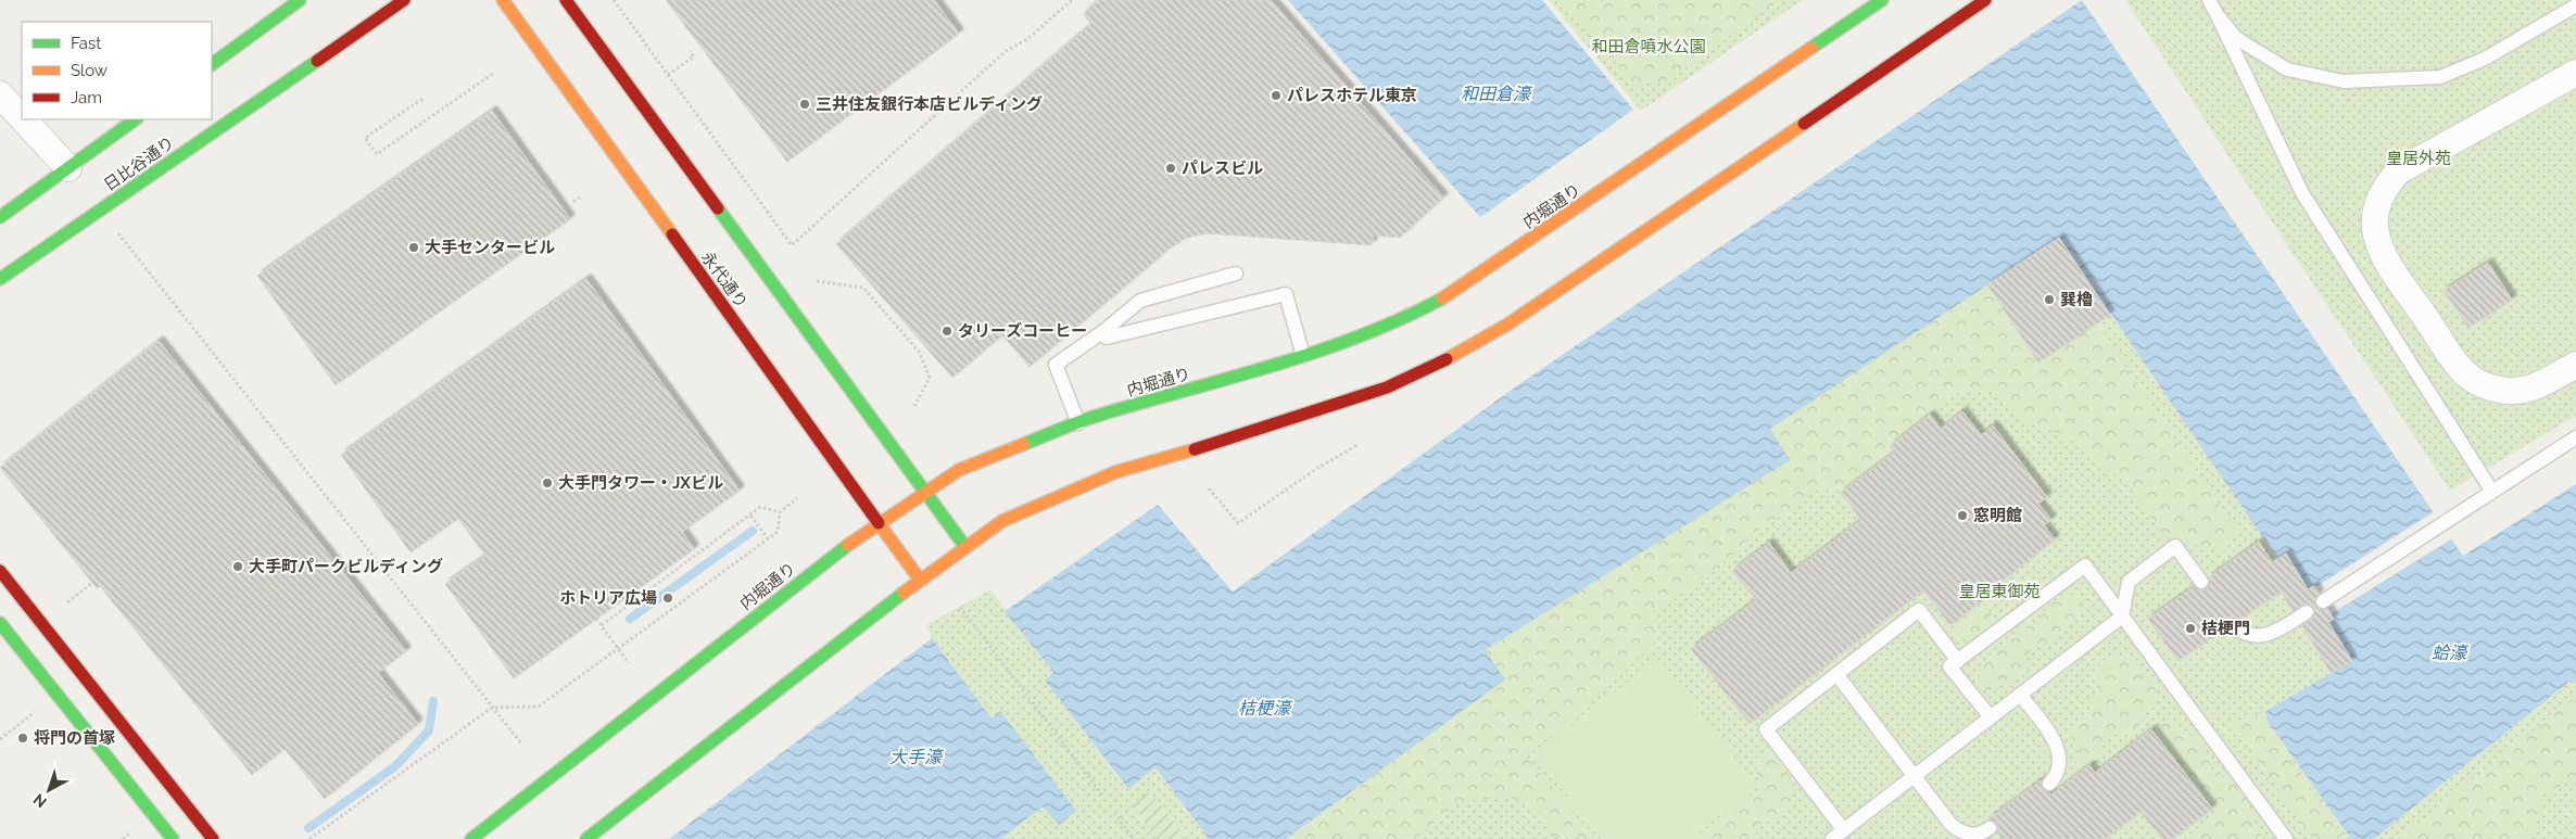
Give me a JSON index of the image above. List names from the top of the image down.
{
  "streets": {
    "main road": ["日比谷通り", "内堀通り", "永代通り"]
  },
  "crossings": [
    ["内堀通り", "永代通り"]
  ],
  "water": [
    "和田倉濠",
    "蛤濠",
    "桔梗濠",
    "大手濠"
  ],
  "parks": ["和田倉噴水公園", "皇居外苑", "皇居東御苑"],
  "places": [
    "パレスホテル東京",
    "三井住友銀行本店ビルディング",
    "パレスビル",
    "大手センタービル",
    "巽櫓",
    "タリーズコーヒー",
    "大手門タワー・JXビル",
    "窓明館",
    "大手町パークビルディング",
    "ホトリア広場",
    "桔梗門",
    "将門の首塚"
  ],
  "legend": ["Fast", "Slow", "Jam"],
  "north": "bottom left"
}
